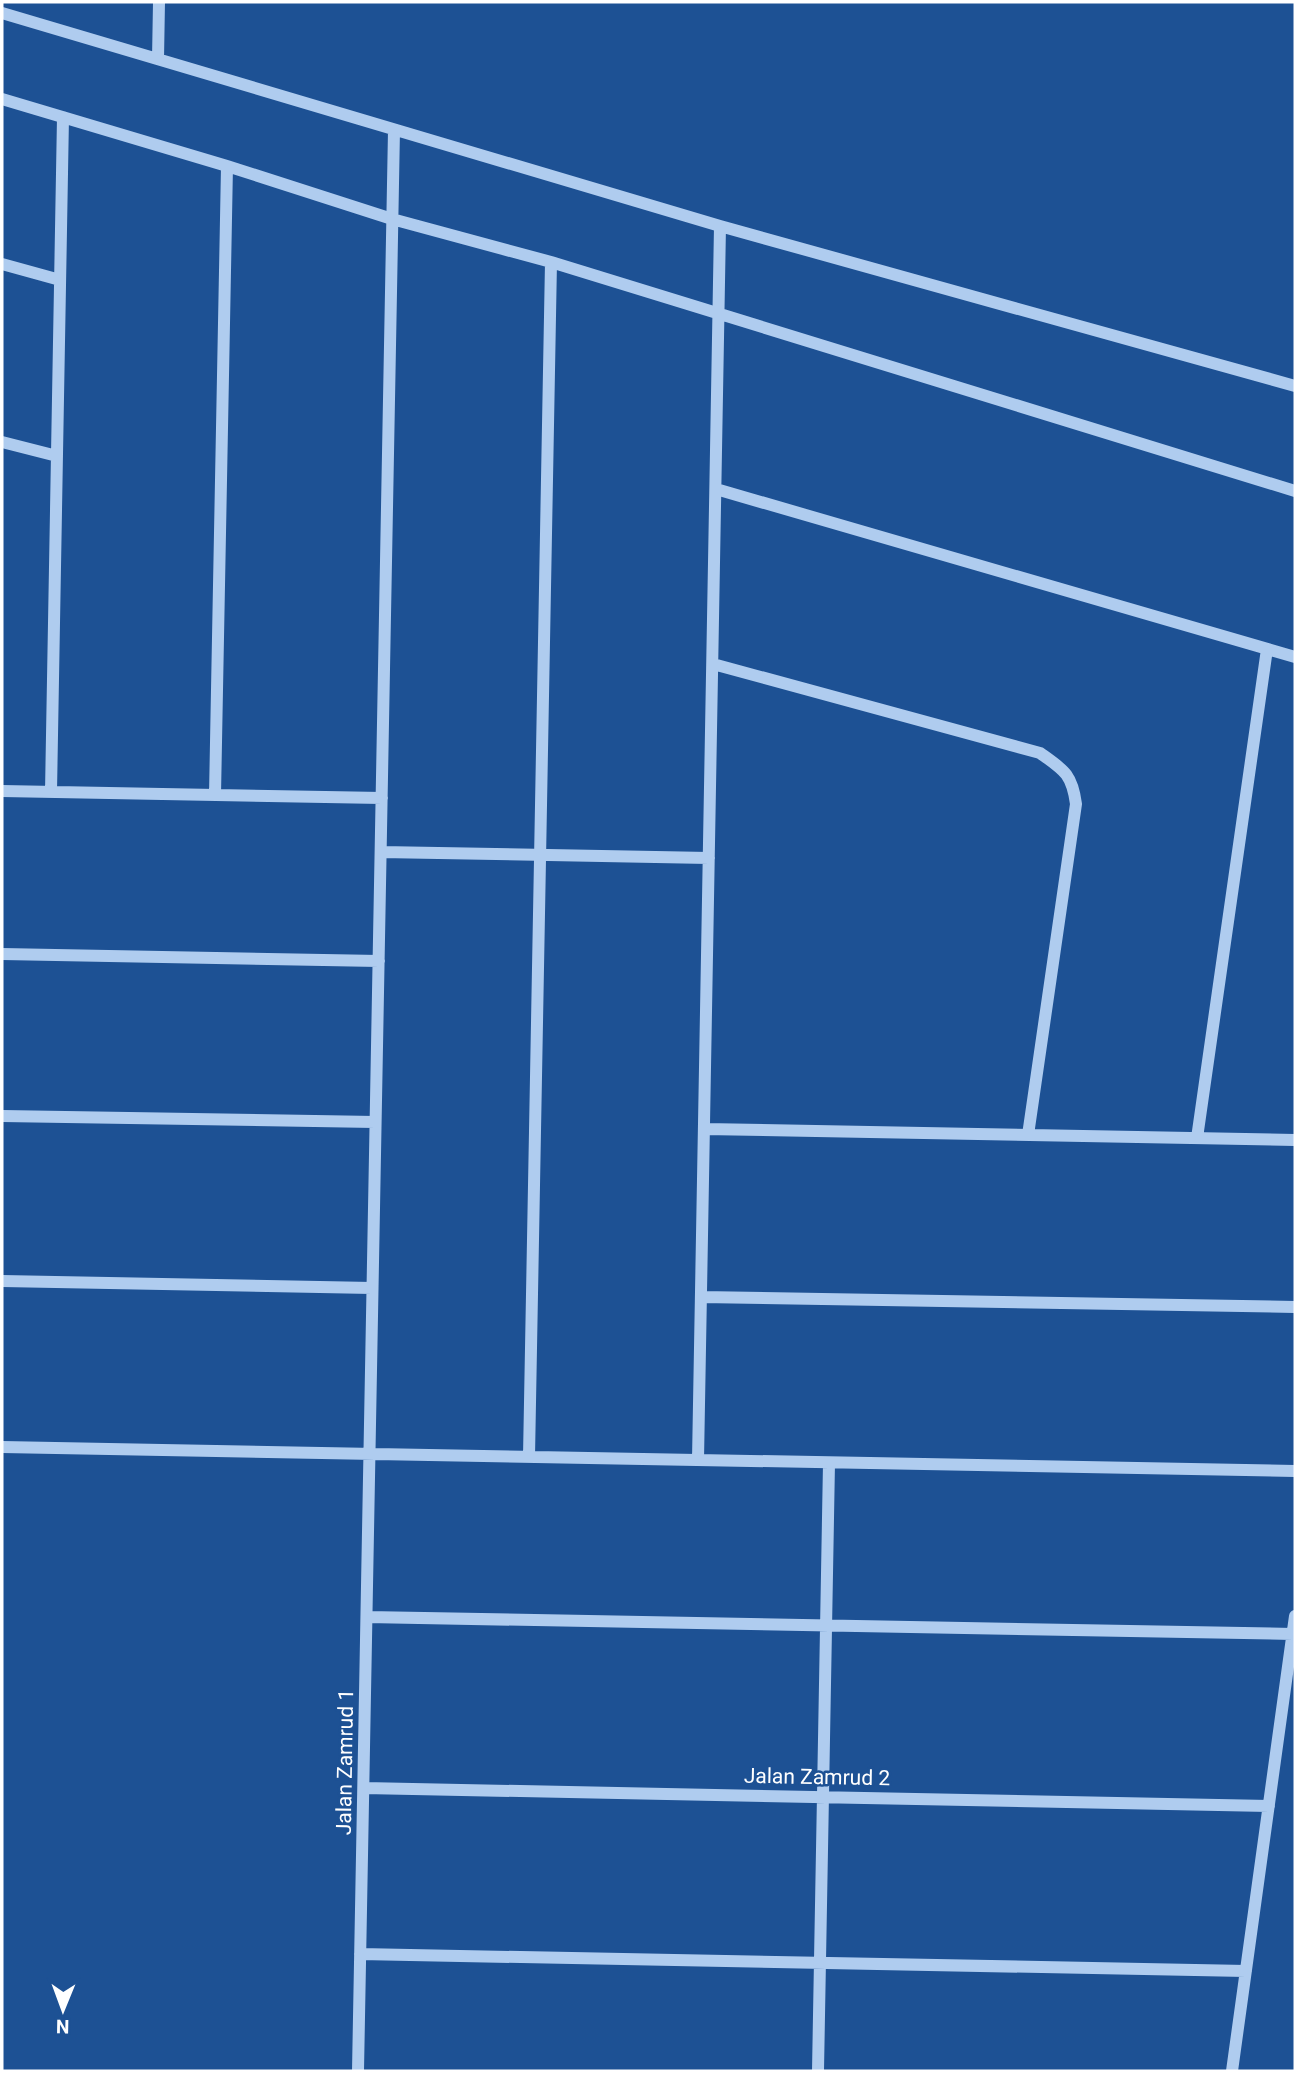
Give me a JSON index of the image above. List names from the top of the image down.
{
  "streets": {
    "street": ["Jalan Zamrud 1", "Jalan Zamrud 2"]
  },
  "crossings": [
    ["Jalan Zamrud 1", "Jalan Zamrud 2"]
  ],
  "north": "bottom"
}
